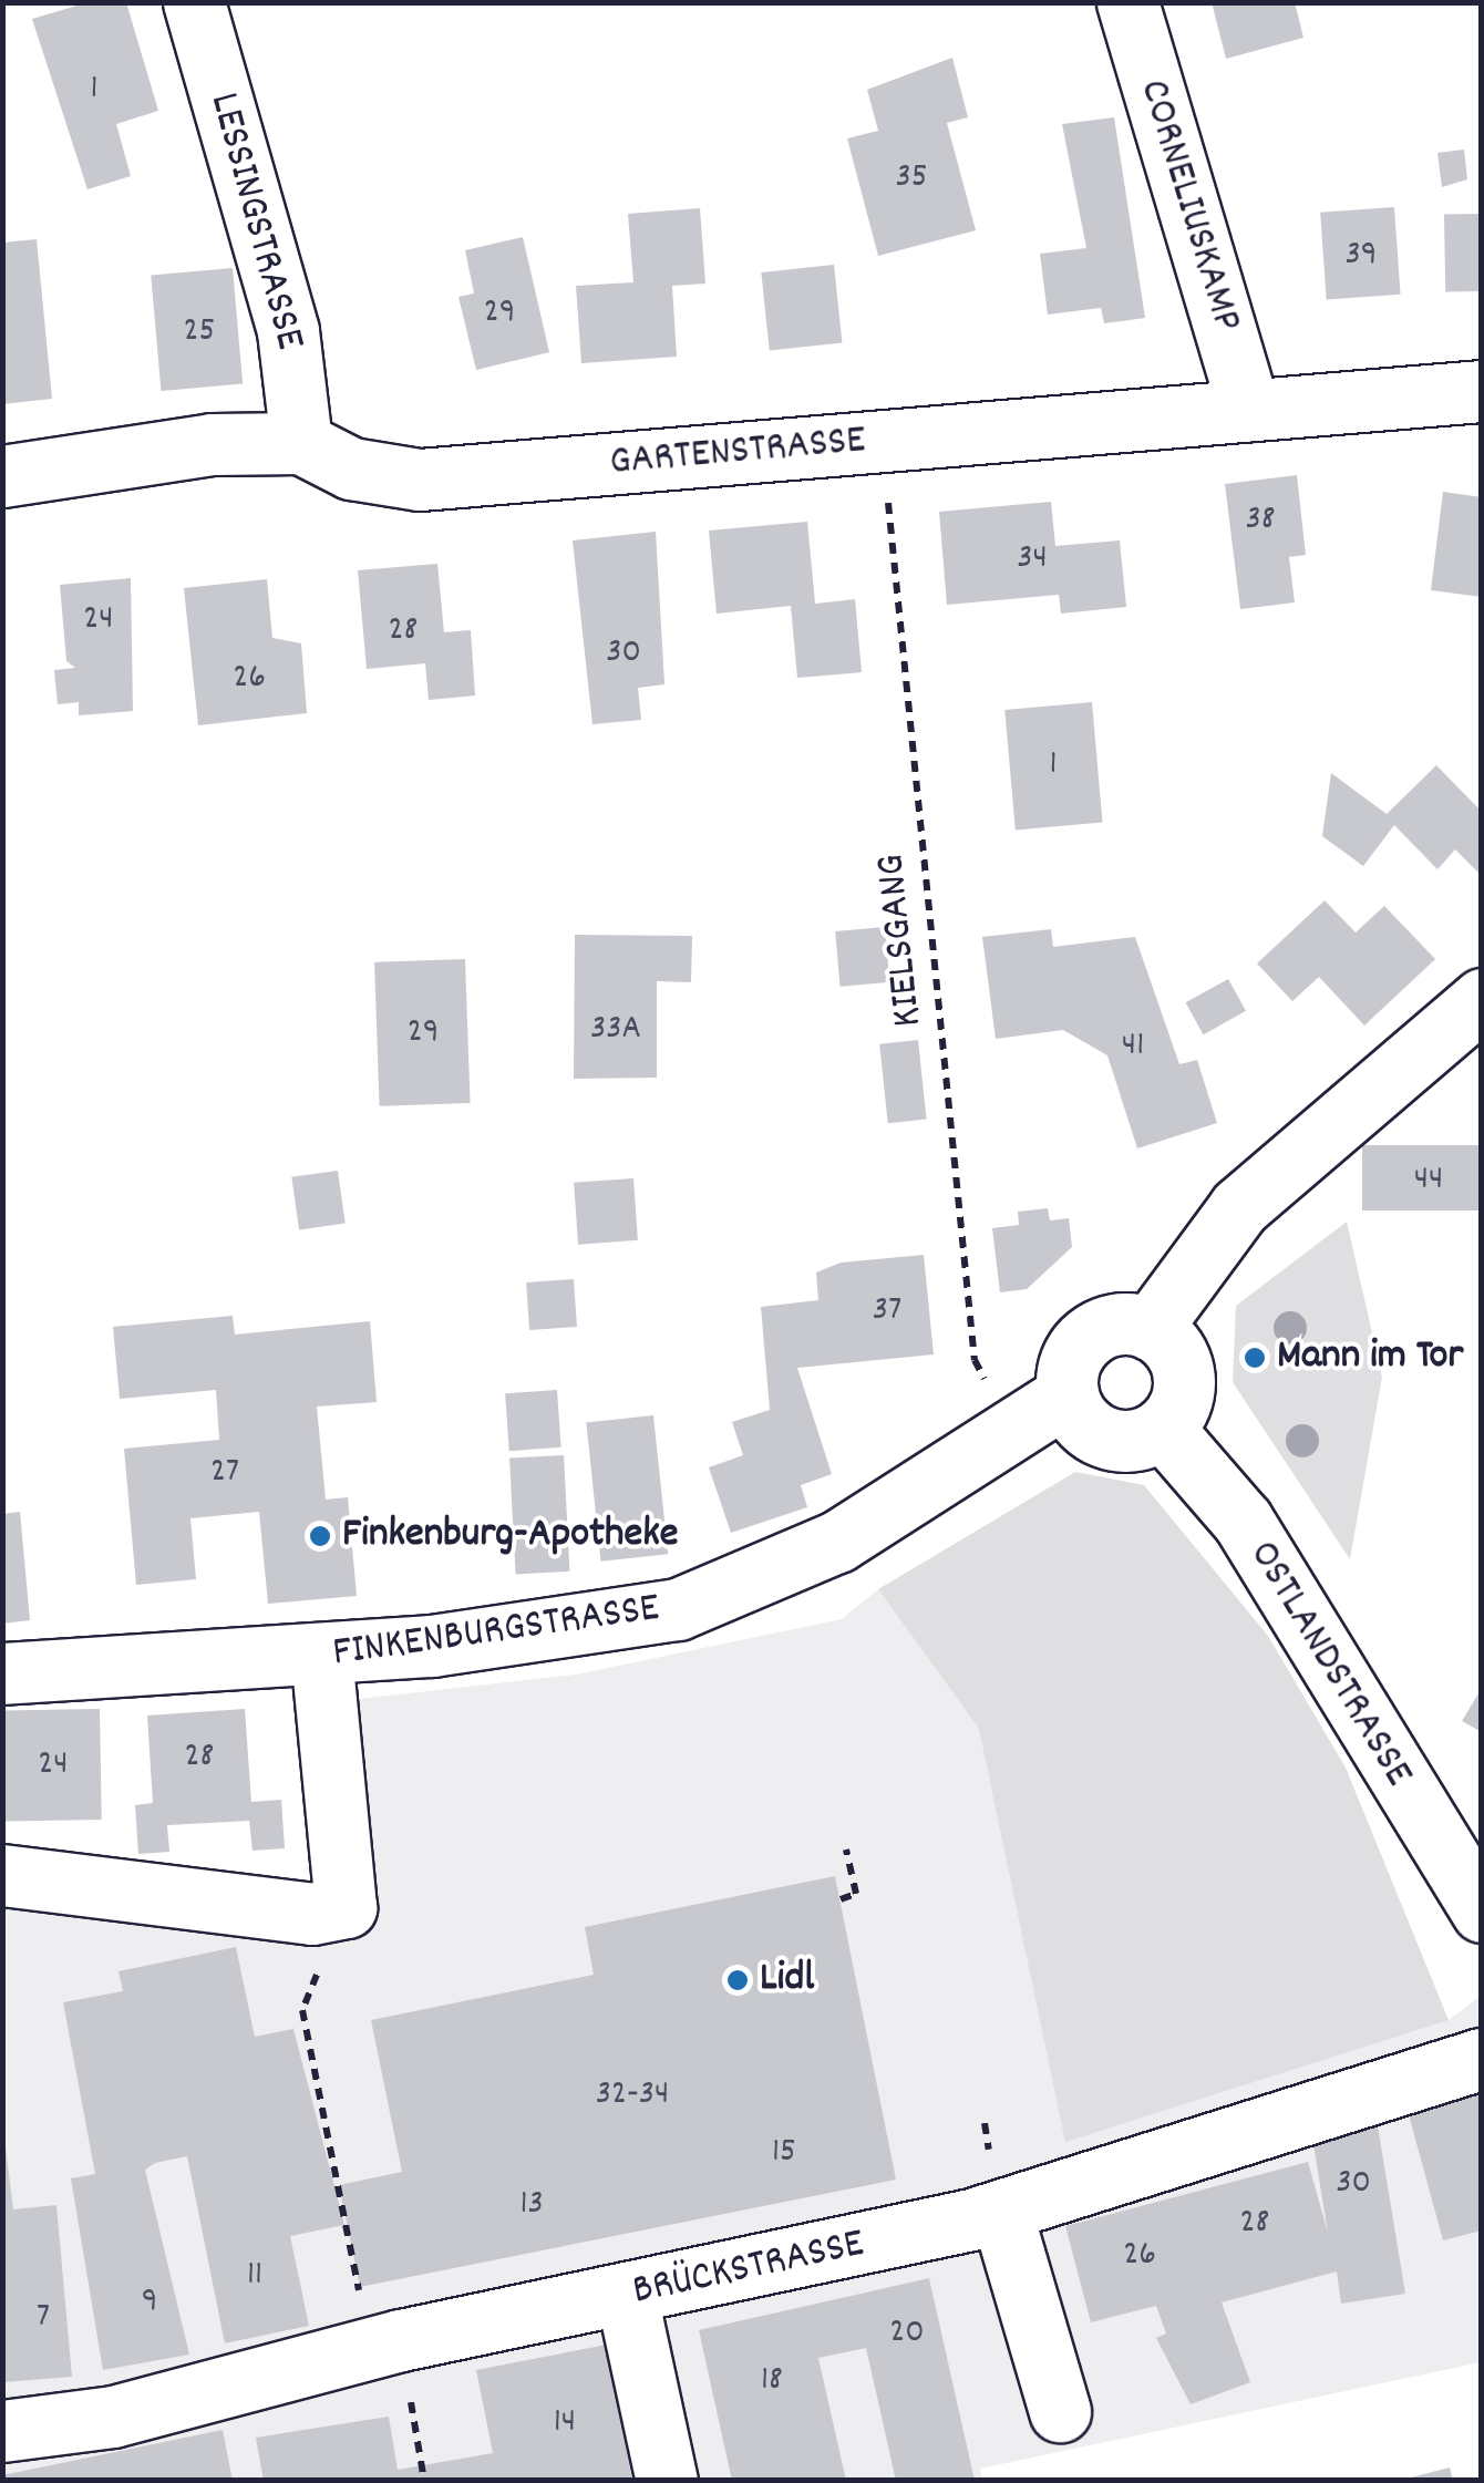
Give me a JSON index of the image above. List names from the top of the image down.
{
  "streets": {
    "street": [
      "CORNELIUSKAMP",
      "LESSINGSTRASSE",
      "GARTENSTRASSE",
      "FINKENBURGSTRASSE",
      "OSTLANDSTRASSE",
      "BRÜCKSTRASSE"
    ],
    "path": ["KIELSGANG"]
  },
  "crossings": [
    ["CORNELIUSKAMP", "GARTENSTRASSE"],
    ["LESSINGSTRASSE", "GARTENSTRASSE"],
    ["GARTENSTRASSE", "KIELSGANG"],
    ["KIELSGANG", "FINKENBURGSTRASSE"],
    ["FINKENBURGSTRASSE", "OSTLANDSTRASSE"]
  ],
  "places": ["Mann im Tor", "Finkenburg-Apotheke", "Lidl"],
  "house_numbers": [
    "1",
    "35",
    "39",
    "29",
    "25",
    "38",
    "34",
    "24",
    "28",
    "30",
    "26",
    "1",
    "33A",
    "29",
    "41",
    "44",
    "37",
    "27",
    "28",
    "24",
    "32-34",
    "15",
    "30",
    "13",
    "28",
    "26",
    "11",
    "9",
    "7",
    "20",
    "18",
    "14"
  ]
}
